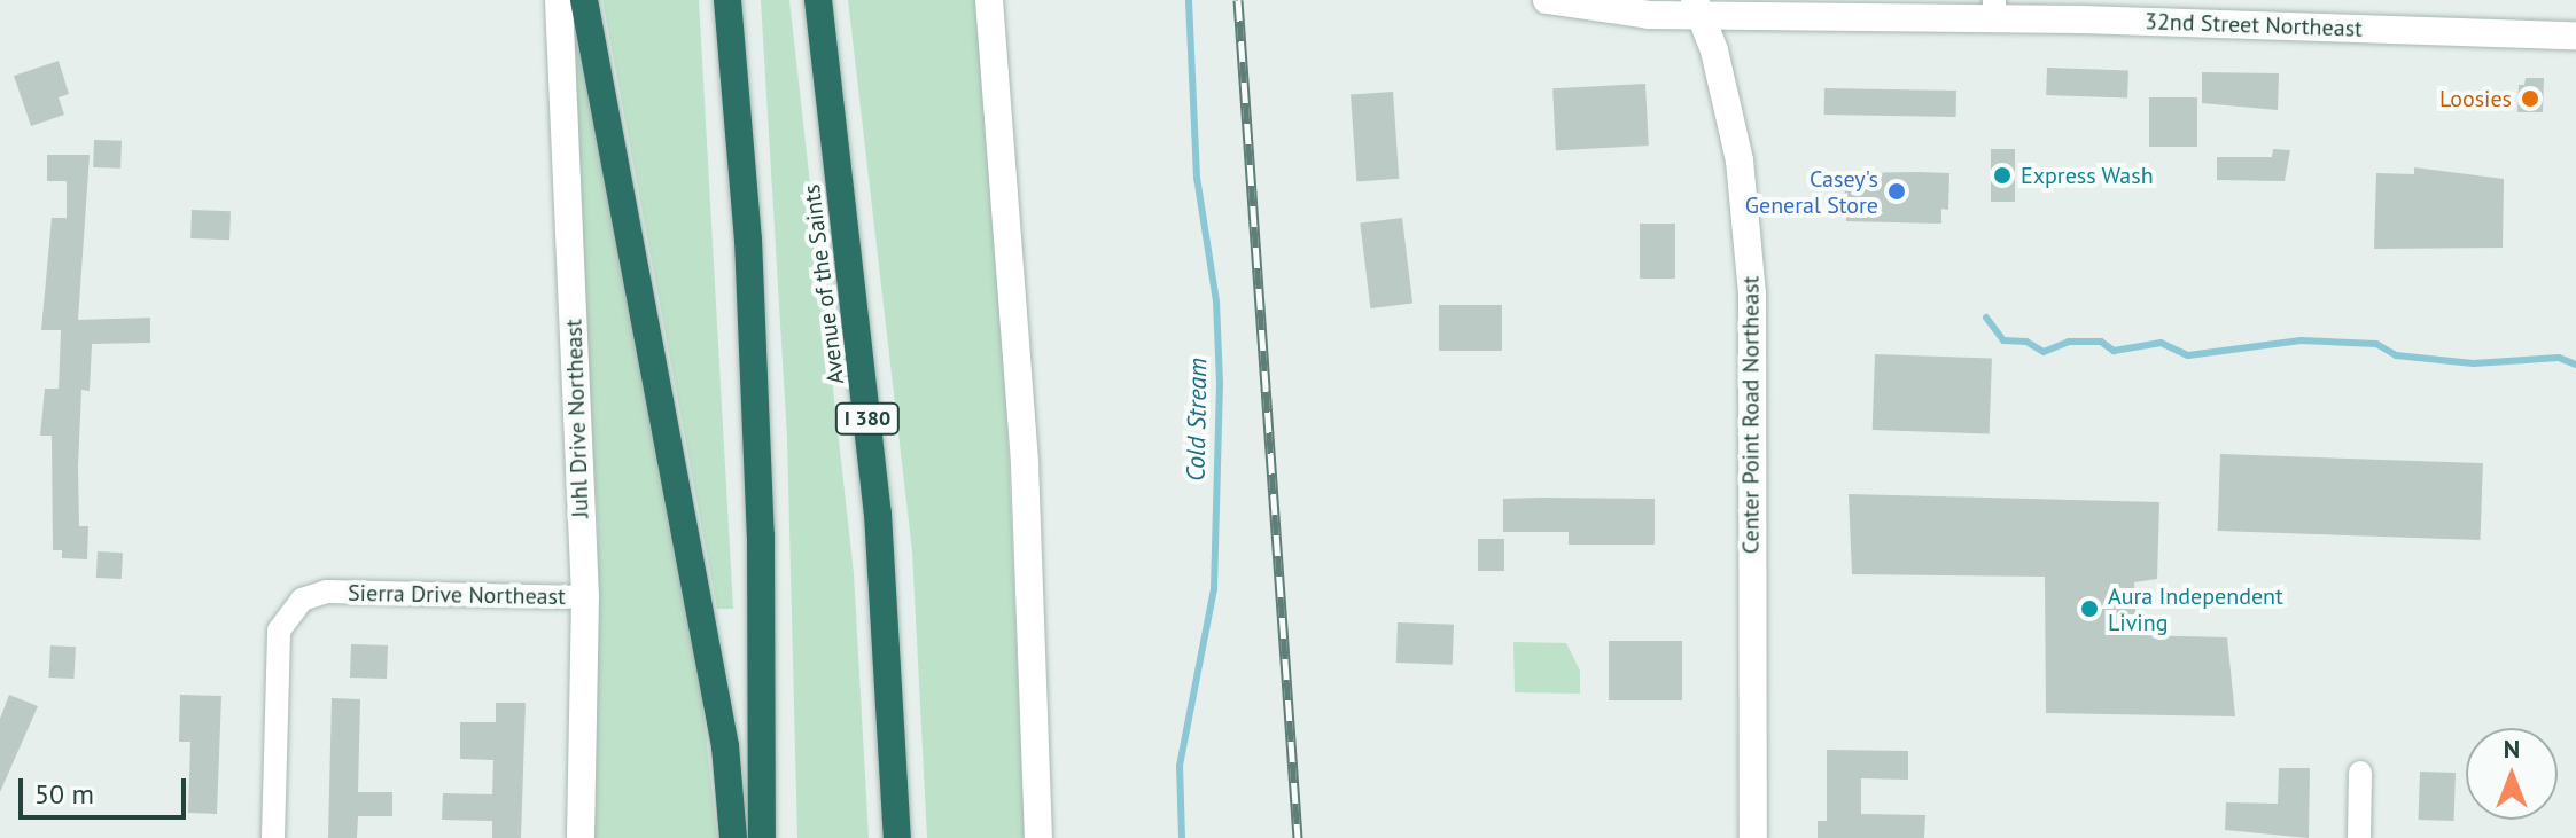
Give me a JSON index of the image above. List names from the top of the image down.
{
  "streets": {
    "highway": ["Avenue of the Saints", "I 380"],
    "main road": ["32nd Street Northeast", "Center Point Road Northeast", "Juhl Drive Northeast"],
    "street": ["Sierra Drive Northeast"]
  },
  "crossings": [
    ["32nd Street Northeast", "Center Point Road Northeast"],
    ["Juhl Drive Northeast", "Sierra Drive Northeast"]
  ],
  "water": ["Cold Stream"],
  "places": [
    "Loosies",
    "Express Wash",
    "Casey's General Store",
    "Aura Independent Living"
  ],
  "scale_bar": "50 m",
  "north": "top"
}
